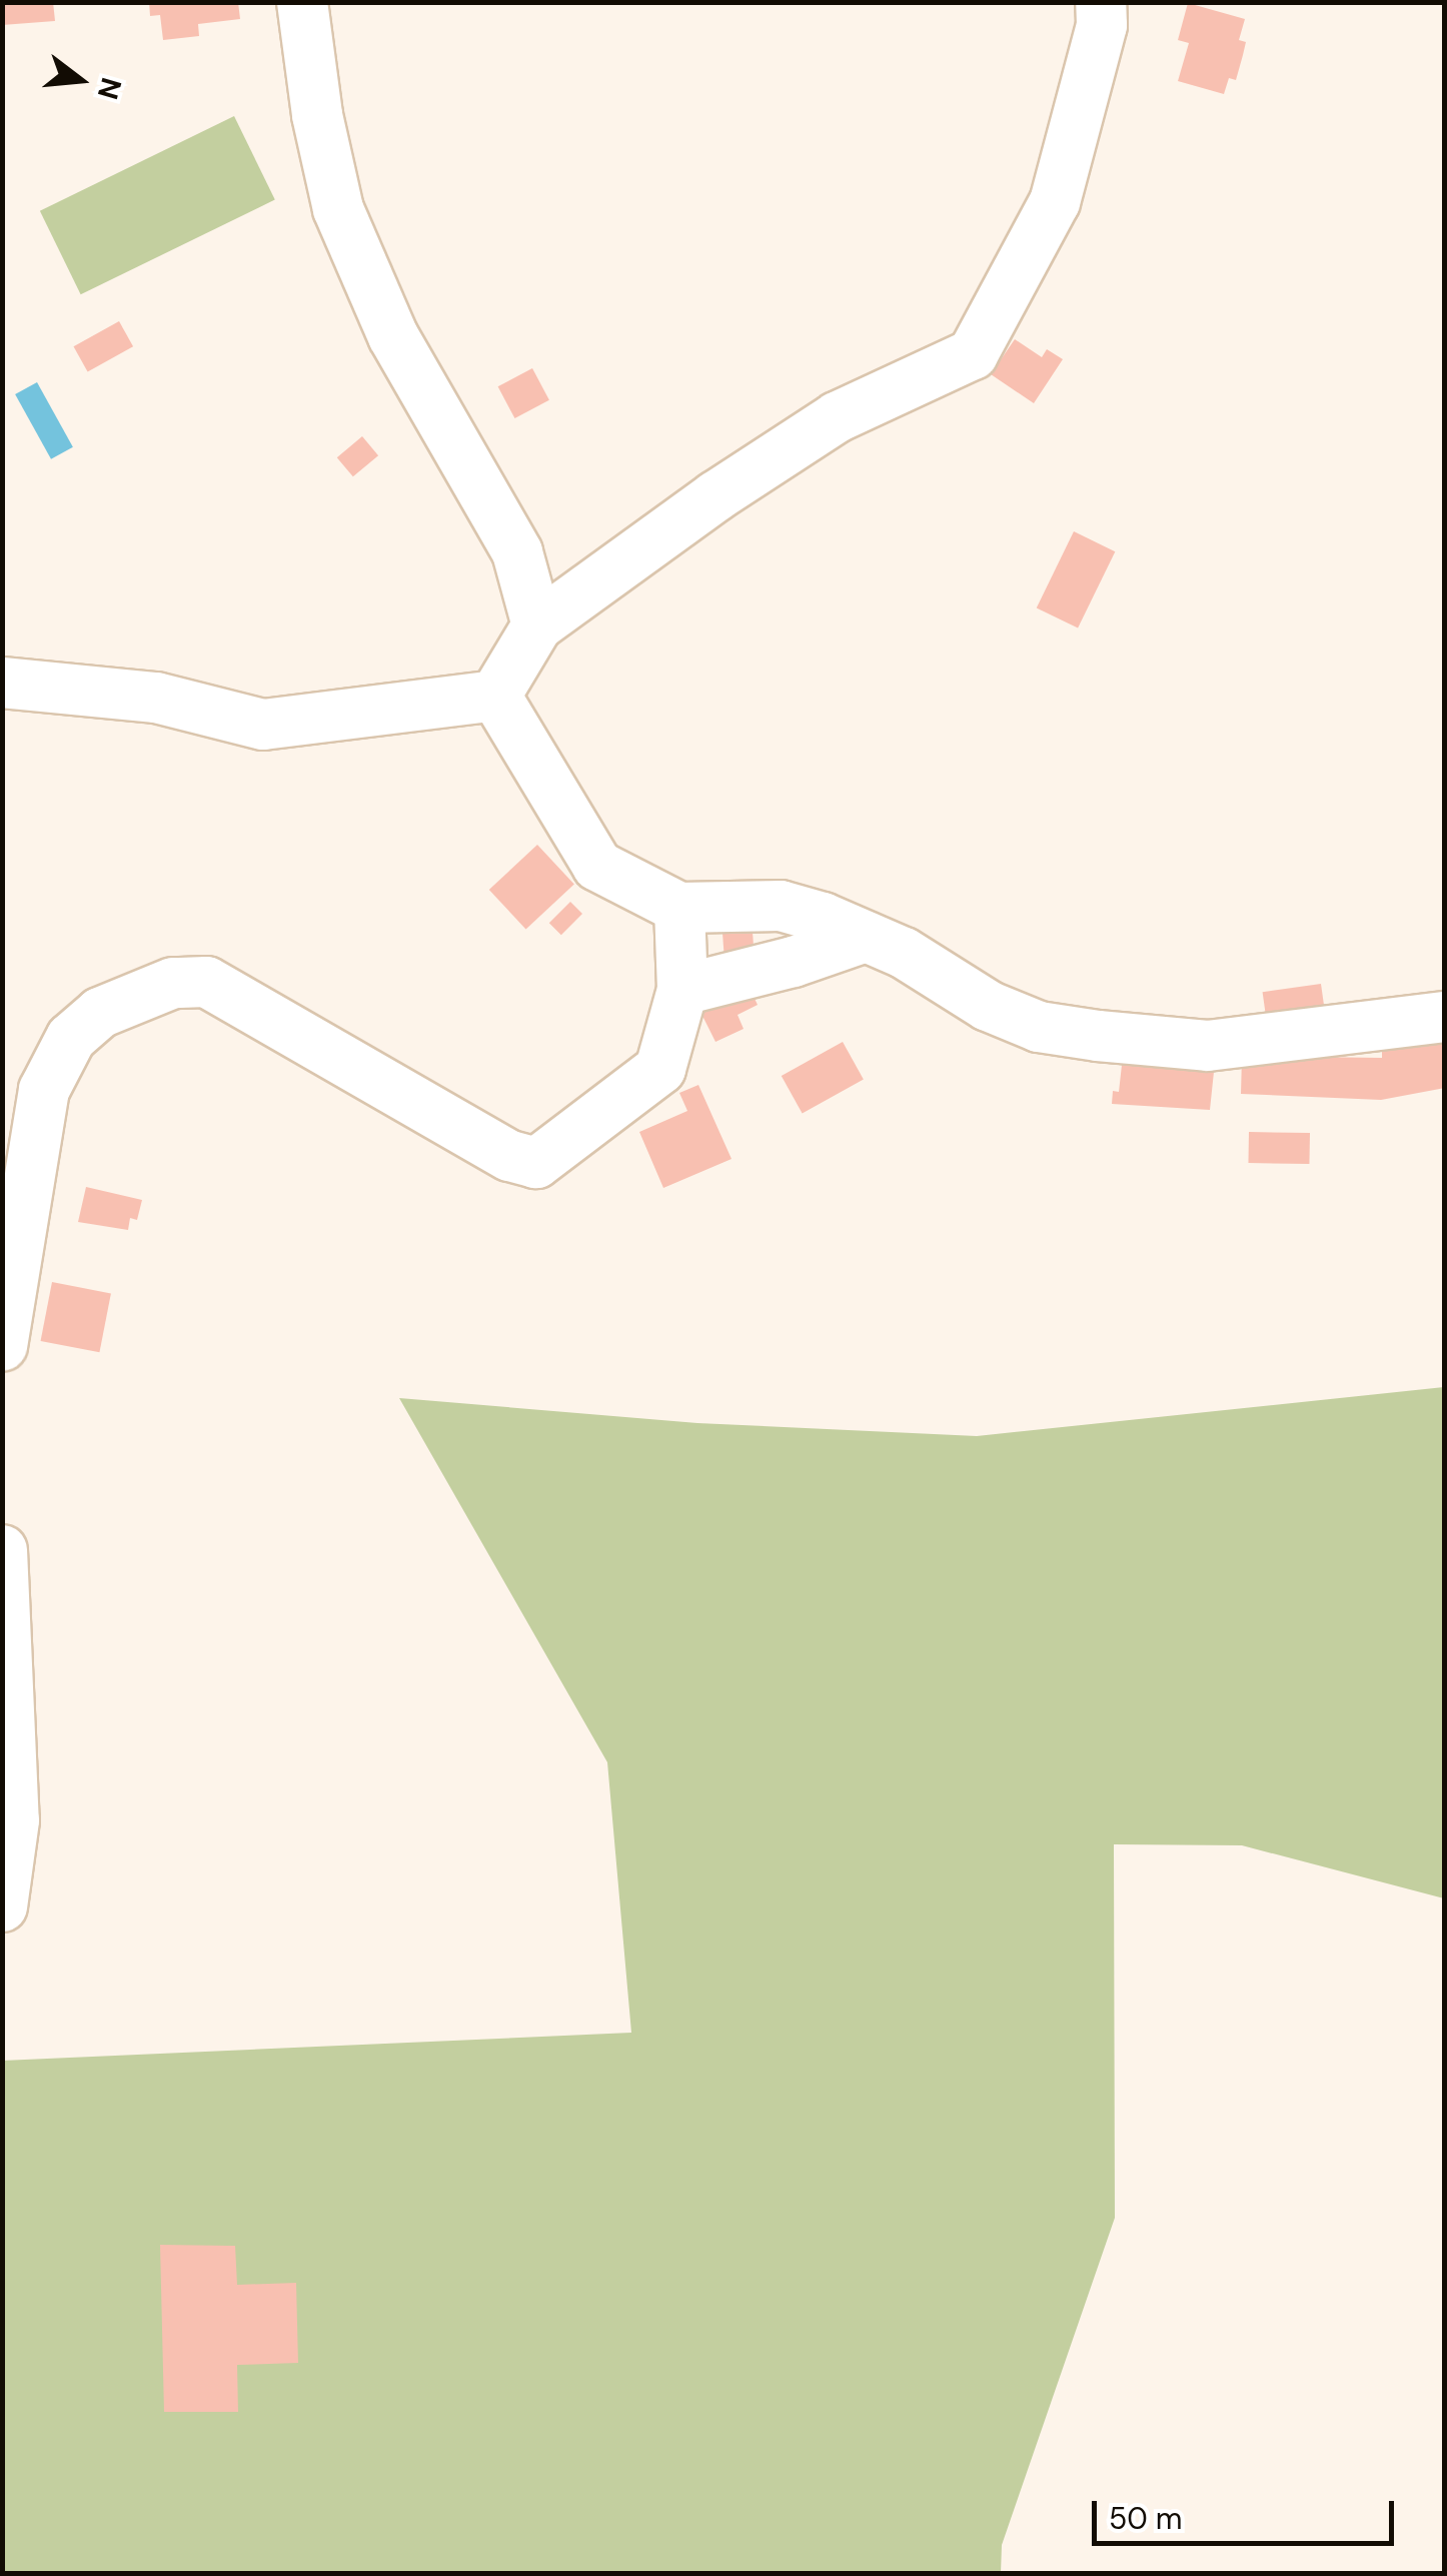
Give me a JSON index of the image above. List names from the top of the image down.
{
  "scale_bar": "50 m",
  "north": "right"
}
